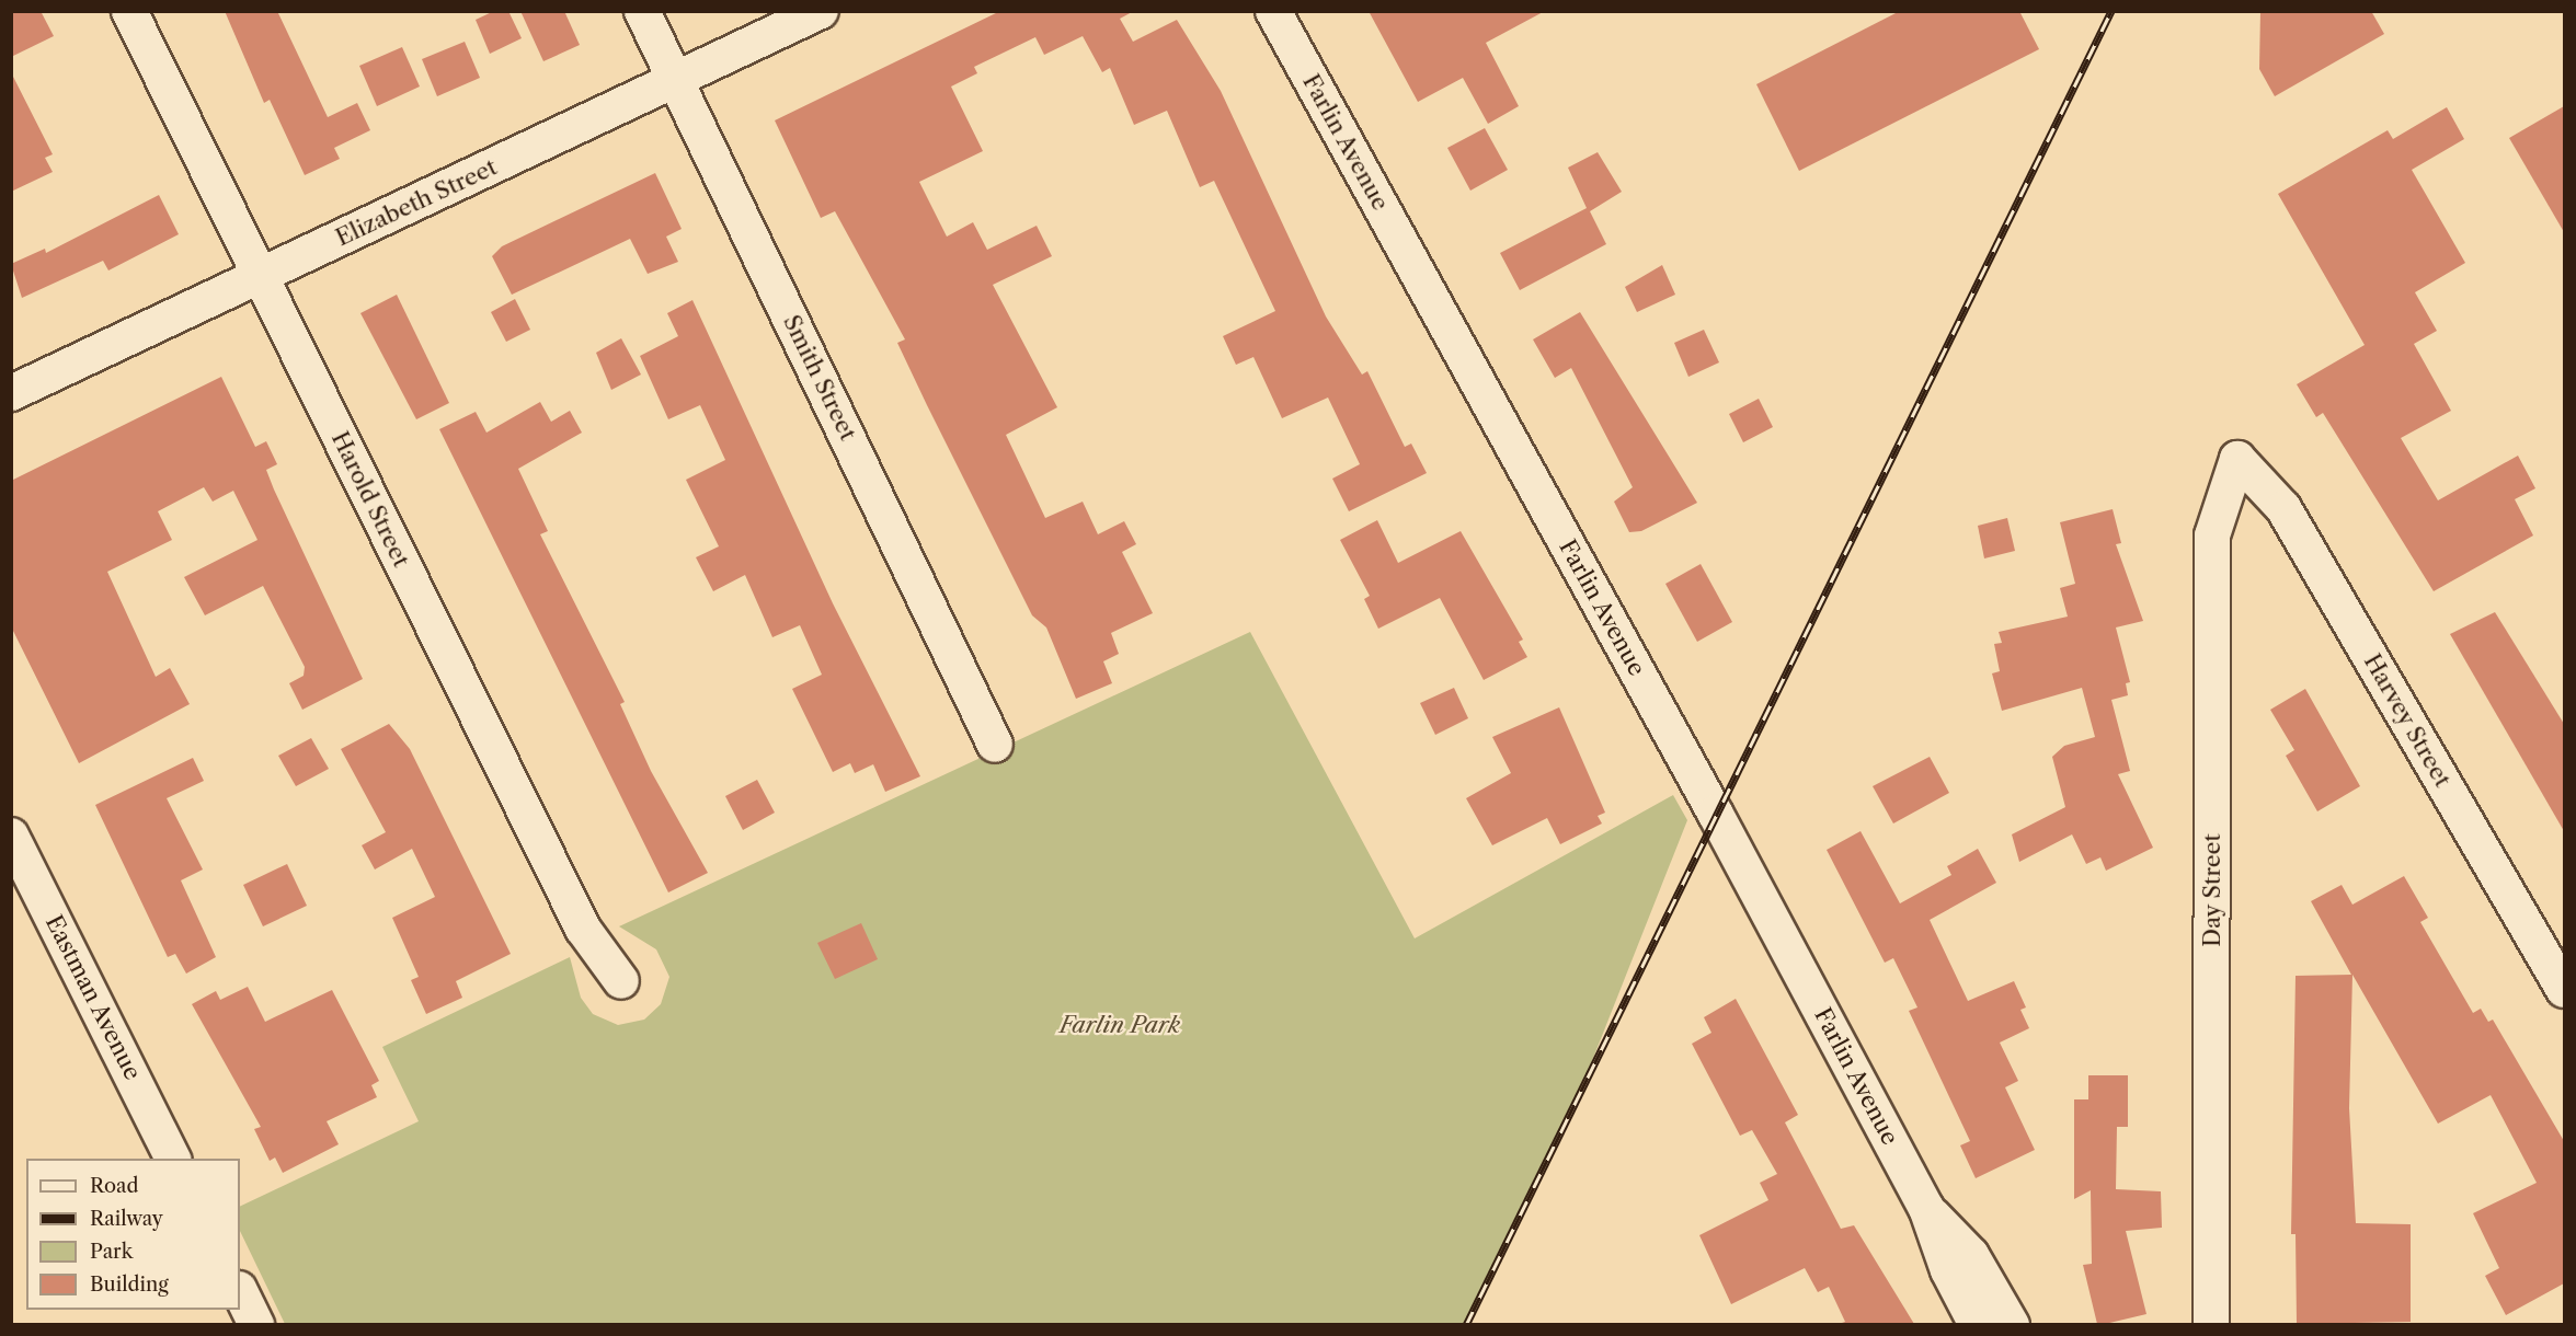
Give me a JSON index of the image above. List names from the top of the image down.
{
  "streets": {
    "street": [
      "Farlin Avenue",
      "Elizabeth Street",
      "Smith Street",
      "Harold Street",
      "Harvey Street",
      "Day Street",
      "Eastman Avenue"
    ]
  },
  "crossings": [
    ["Elizabeth Street", "Smith Street"],
    ["Elizabeth Street", "Harold Street"],
    ["Harvey Street", "Day Street"]
  ],
  "parks": ["Farlin Park"],
  "legend": [
    "Road",
    "Railway",
    "Park",
    "Building"
  ]
}
